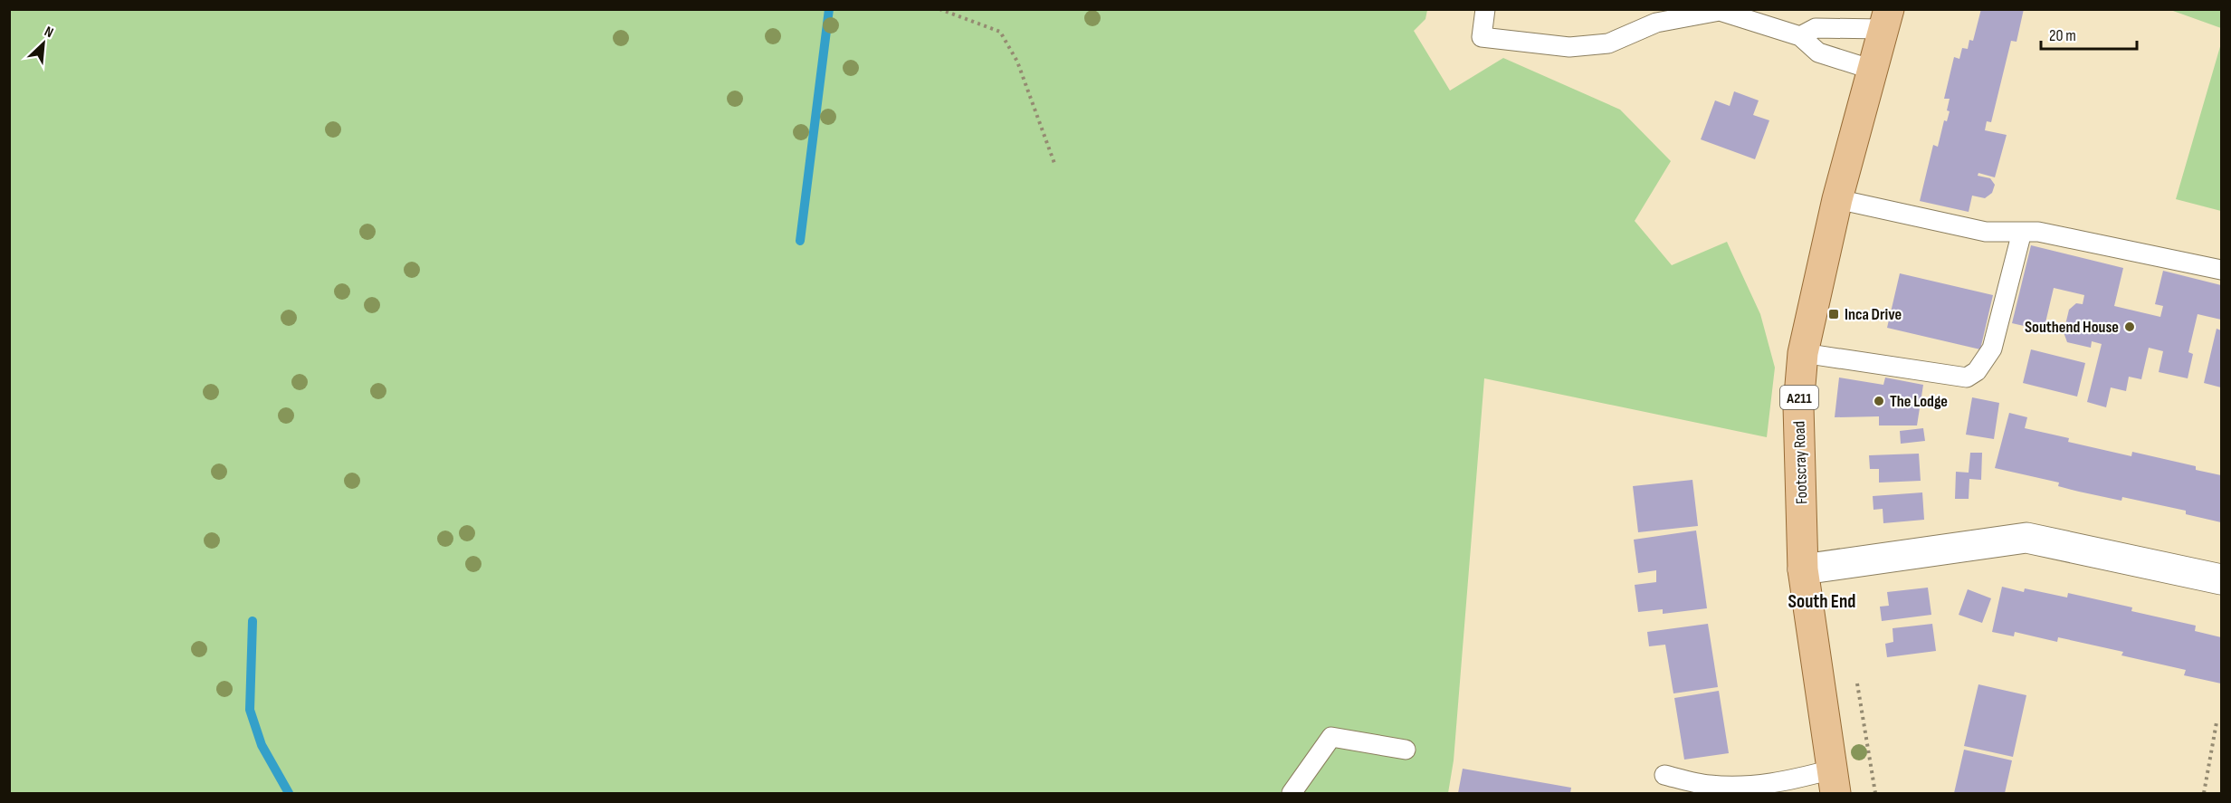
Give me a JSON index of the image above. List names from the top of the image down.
{
  "streets": {
    "main road": ["A211", "Footscray Road"]
  },
  "districts": ["South End"],
  "places": {
    "transit": ["Inca Drive"],
    "other": ["Southend House", "The Lodge"]
  },
  "scale_bar": "20 m",
  "north": "top right"
}
